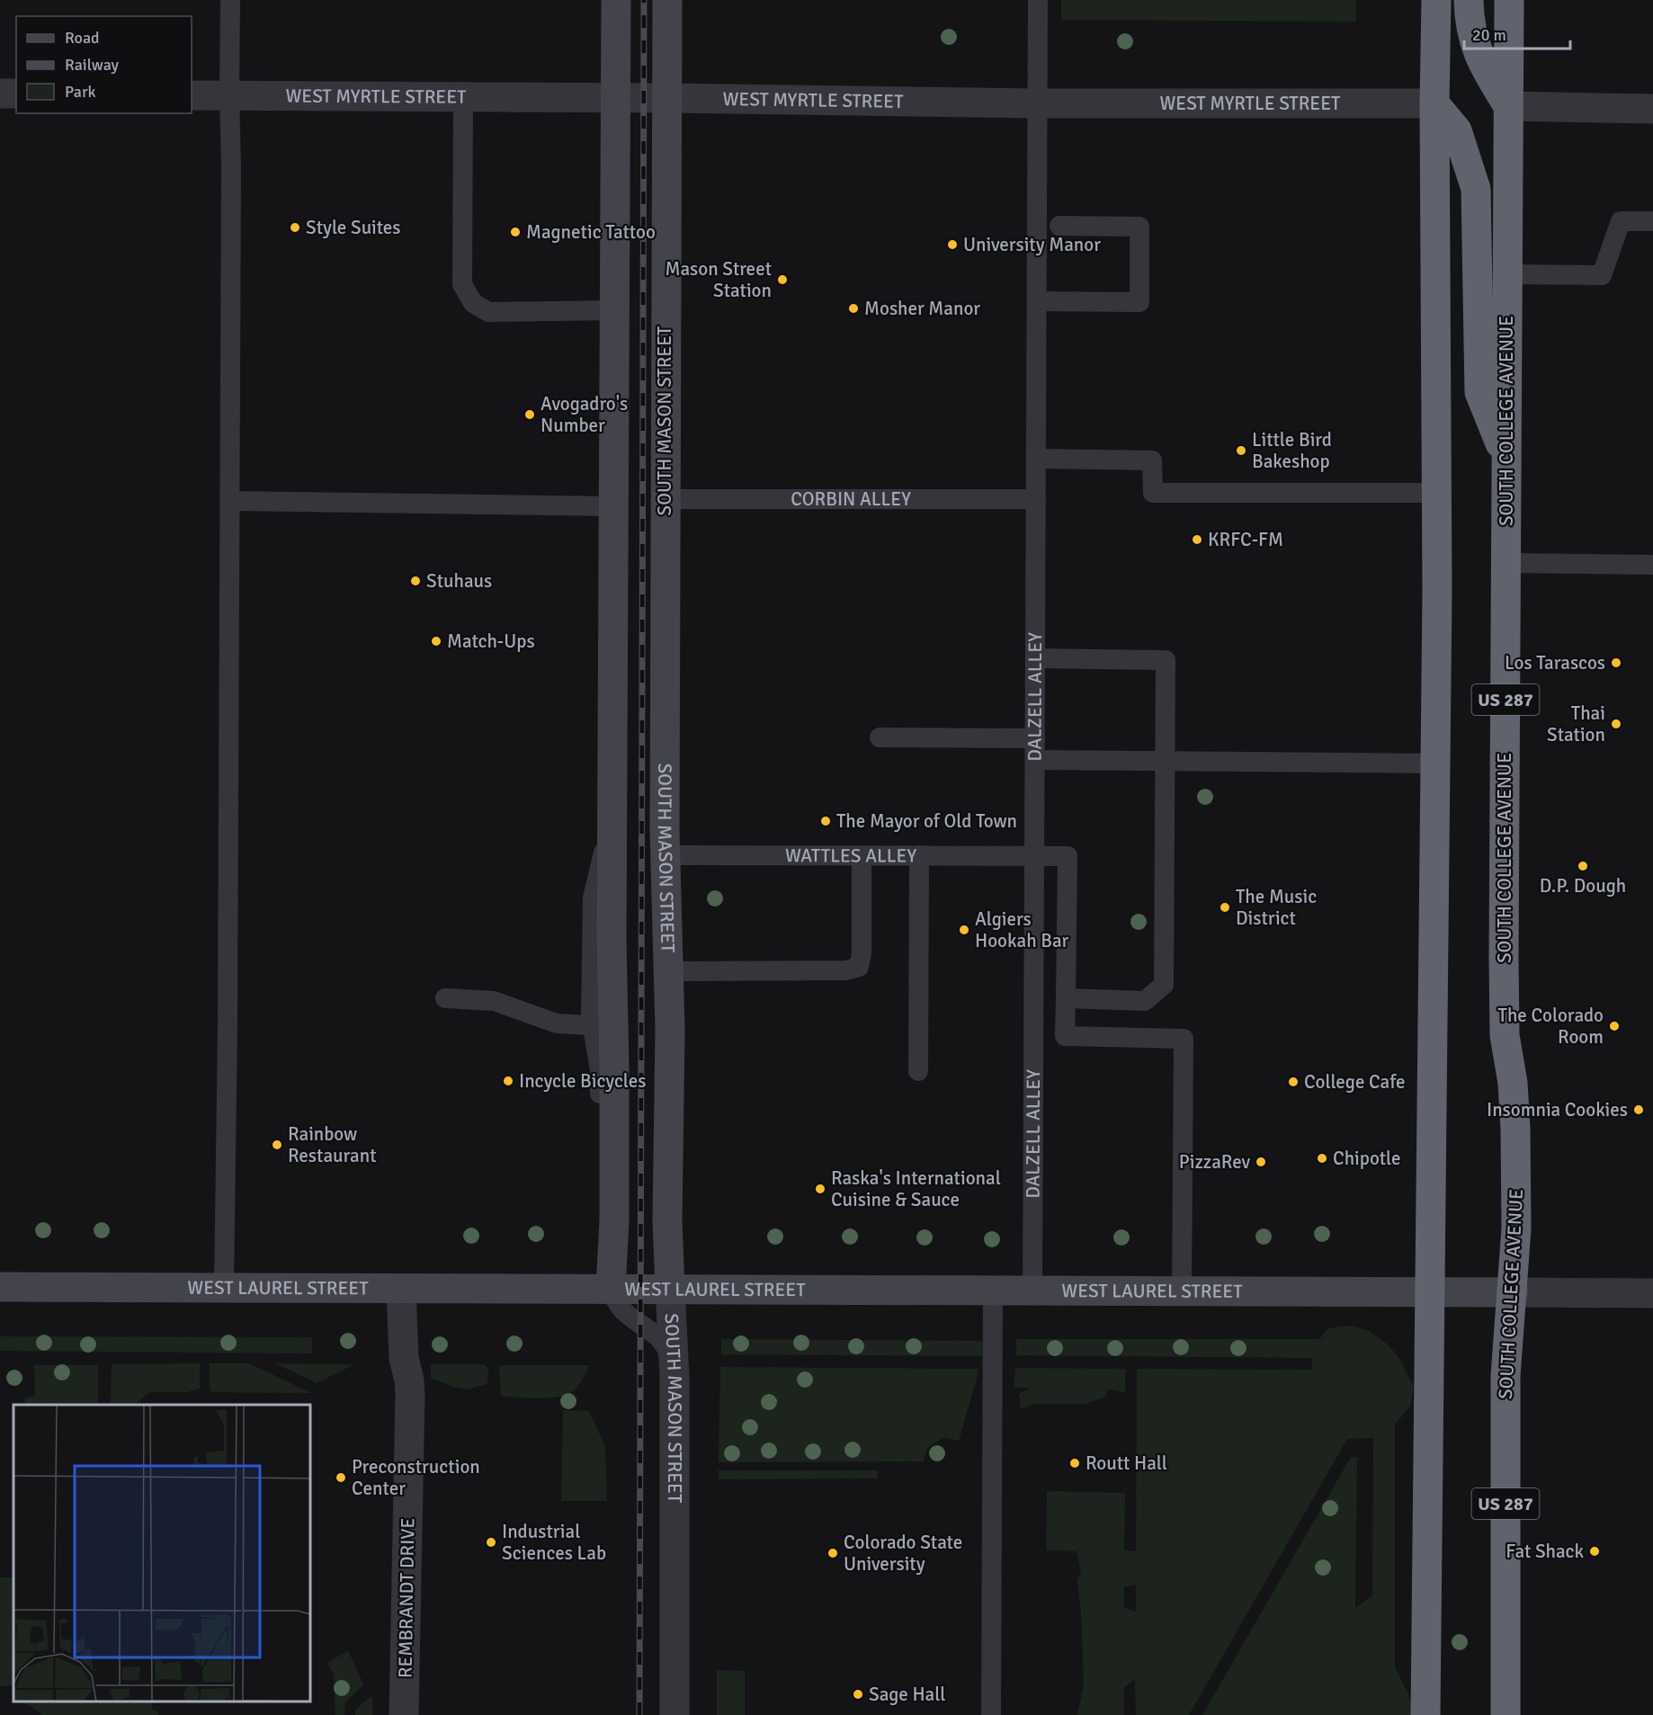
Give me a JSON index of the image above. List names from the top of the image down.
{
  "streets": {
    "highway": ["SOUTH COLLEGE AVENUE", "US 287"],
    "street": [
      "WEST MYRTLE STREET",
      "SOUTH MASON STREET",
      "WEST LAUREL STREET",
      "REMBRANDT DRIVE"
    ],
    "lane": ["CORBIN ALLEY", "DALZELL ALLEY", "WATTLES ALLEY"]
  },
  "crossings": [
    ["WEST MYRTLE STREET", "SOUTH MASON STREET"],
    ["WEST MYRTLE STREET", "DALZELL ALLEY"],
    ["SOUTH MASON STREET", "CORBIN ALLEY"],
    ["SOUTH MASON STREET", "WATTLES ALLEY"],
    ["SOUTH MASON STREET", "WEST LAUREL STREET"],
    ["SOUTH COLLEGE AVENUE", "WEST LAUREL STREET"],
    ["CORBIN ALLEY", "DALZELL ALLEY"],
    ["DALZELL ALLEY", "WATTLES ALLEY"],
    ["DALZELL ALLEY", "WEST LAUREL STREET"],
    ["WEST LAUREL STREET", "REMBRANDT DRIVE"]
  ],
  "places": [
    "Style Suites",
    "Magnetic Tattoo",
    "University Manor",
    "Mason Street Station",
    "Mosher Manor",
    "Avogadro's Number",
    "Little Bird Bakeshop",
    "KRFC-FM",
    "Stuhaus",
    "Match-Ups",
    "Los Tarascos",
    "Thai Station",
    "The Mayor of Old Town",
    "D.P. Dough",
    "The Music District",
    "Algiers Hookah Bar",
    "The Colorado Room",
    "Incycle Bicycles",
    "College Cafe",
    "Insomnia Cookies",
    "Rainbow Restaurant",
    "Chipotle",
    "PizzaRev",
    "Raska's International Cuisine & Sauce",
    "Routt Hall",
    "Preconstruction Center",
    "Industrial Sciences Lab",
    "Fat Shack",
    "Colorado State University",
    "Sage Hall"
  ],
  "legend": ["Road", "Railway", "Park"],
  "scale_bar": "20 m"
}
